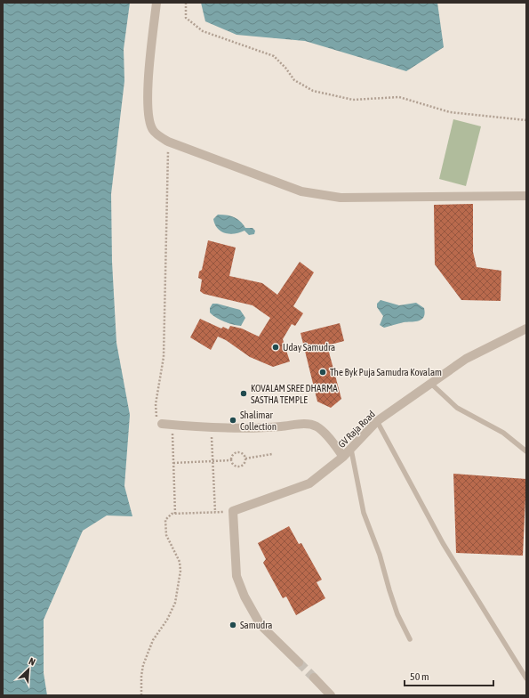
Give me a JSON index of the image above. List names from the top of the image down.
{
  "streets": {
    "street": ["GV Raja Road"]
  },
  "places": [
    "Uday Samudra",
    "The Byk Puja Samudra Kovalam",
    "KOVALAM SREE DHARMA SASTHA TEMPLE",
    "Shalimar Collection",
    "Samudra"
  ],
  "scale_bar": "50 m",
  "north": "top right"
}
